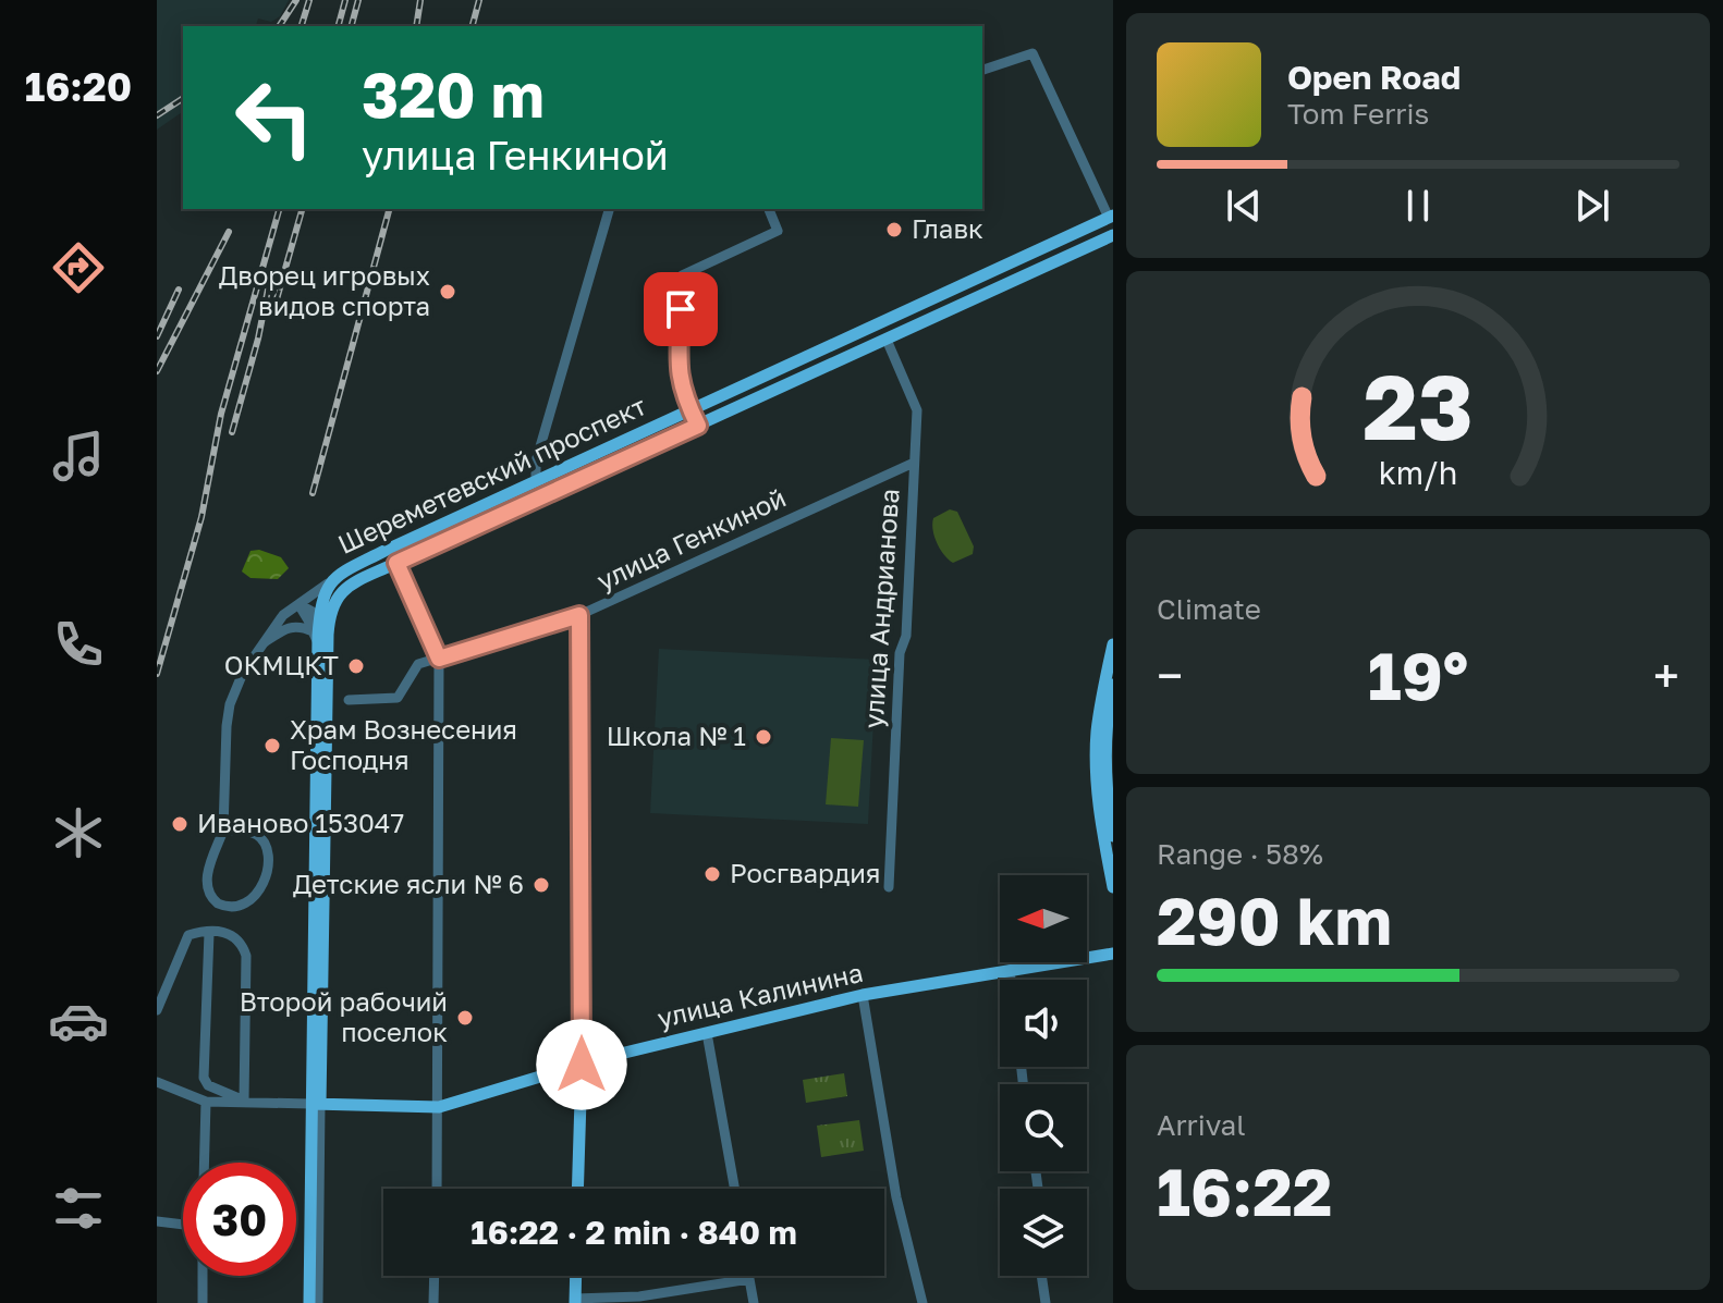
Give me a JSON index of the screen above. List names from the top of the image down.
{
  "streets": {
    "main road": ["Шереметевский проспект", "улица Калинина"],
    "street": ["улица Генкиной", "улица Андрианова"]
  },
  "crossings": [
    ["Шереметевский проспект", "улица Андрианова"],
    ["улица Генкиной", "улица Андрианова"]
  ],
  "places": [
    "Главк",
    "Дворец игровых видов спорта",
    "ОКМЦКТ",
    "Школа № 1",
    "Храм Вознесения Господня",
    "Иваново 153047",
    "Росгвардия",
    "Детские ясли № 6",
    "Второй рабочий поселок"
  ],
  "north": "left",
  "page": {
    "tabs": "16:20",
    "turn": ["320 m", "улица Генкиной"],
    "song": ["Open Road", "Tom Ferris"],
    "tile": [
      "Climate",
      ["Range · 58%", "290 km"],
      ["Arrival", "16:22"]
    ],
    "heat": ["−", "19°", "+"],
    "limit": "30",
    "trip": "16:22 · 2 min · 840 m",
    "gauge": ["23", "km/h"]
  }
}
